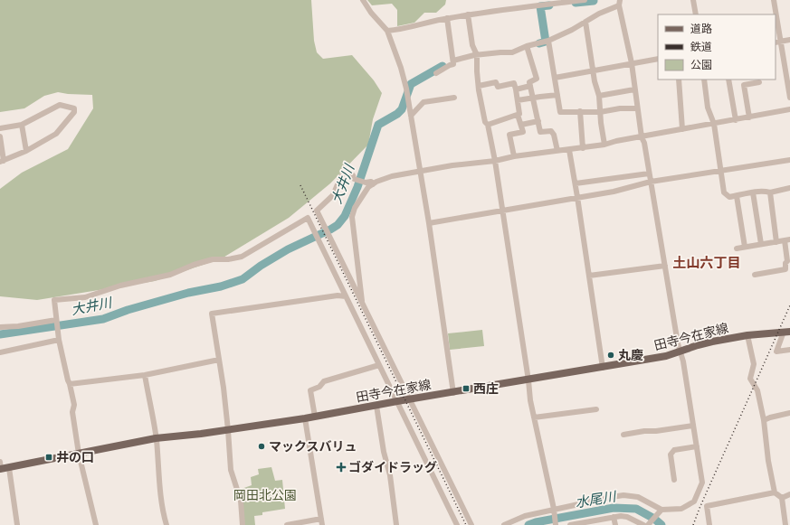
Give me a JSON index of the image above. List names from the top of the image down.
{
  "streets": {
    "main road": ["田寺今在家線"]
  },
  "districts": ["土山六丁目"],
  "water": ["大井川", "水尾川"],
  "parks": ["岡田北公園"],
  "places": {
    "other": ["丸慶", "マックスバリュ"],
    "transit": ["西庄", "井の口"],
    "health": ["ゴダイドラッグ"]
  },
  "legend": ["道路", "鉄道", "公園"]
}
